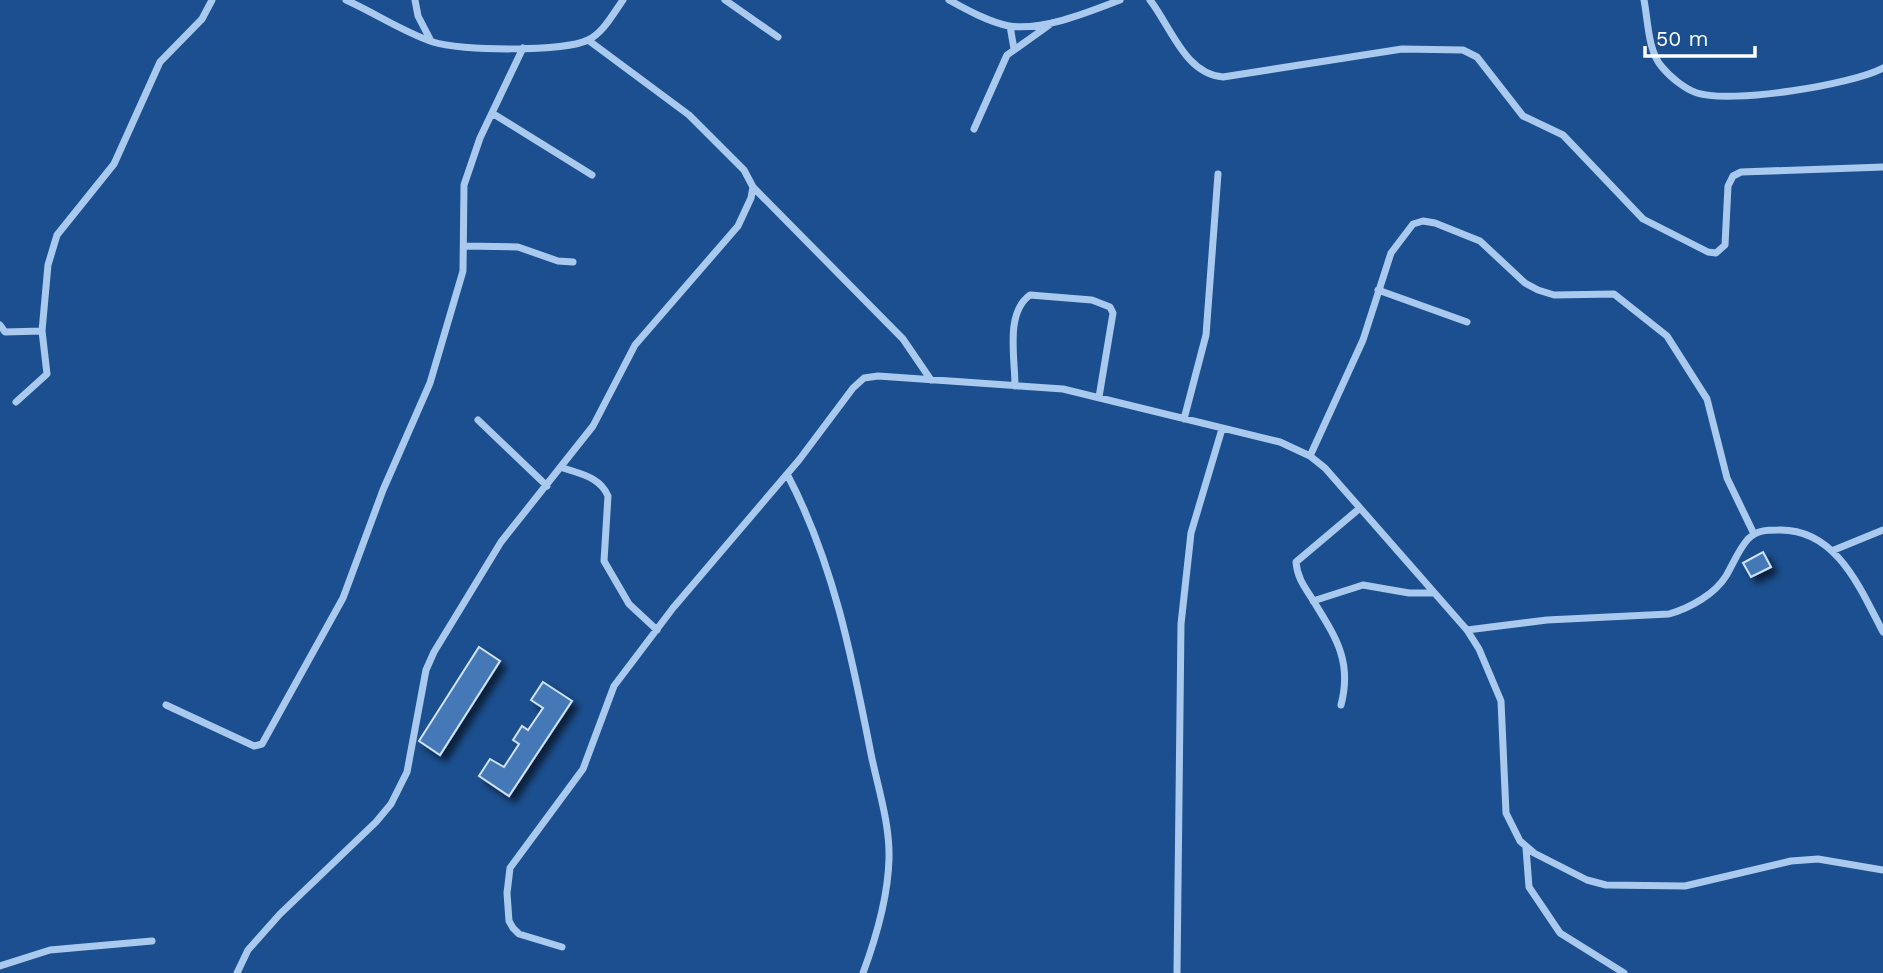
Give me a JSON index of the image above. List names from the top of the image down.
{
  "scale_bar": "50 m"
}
